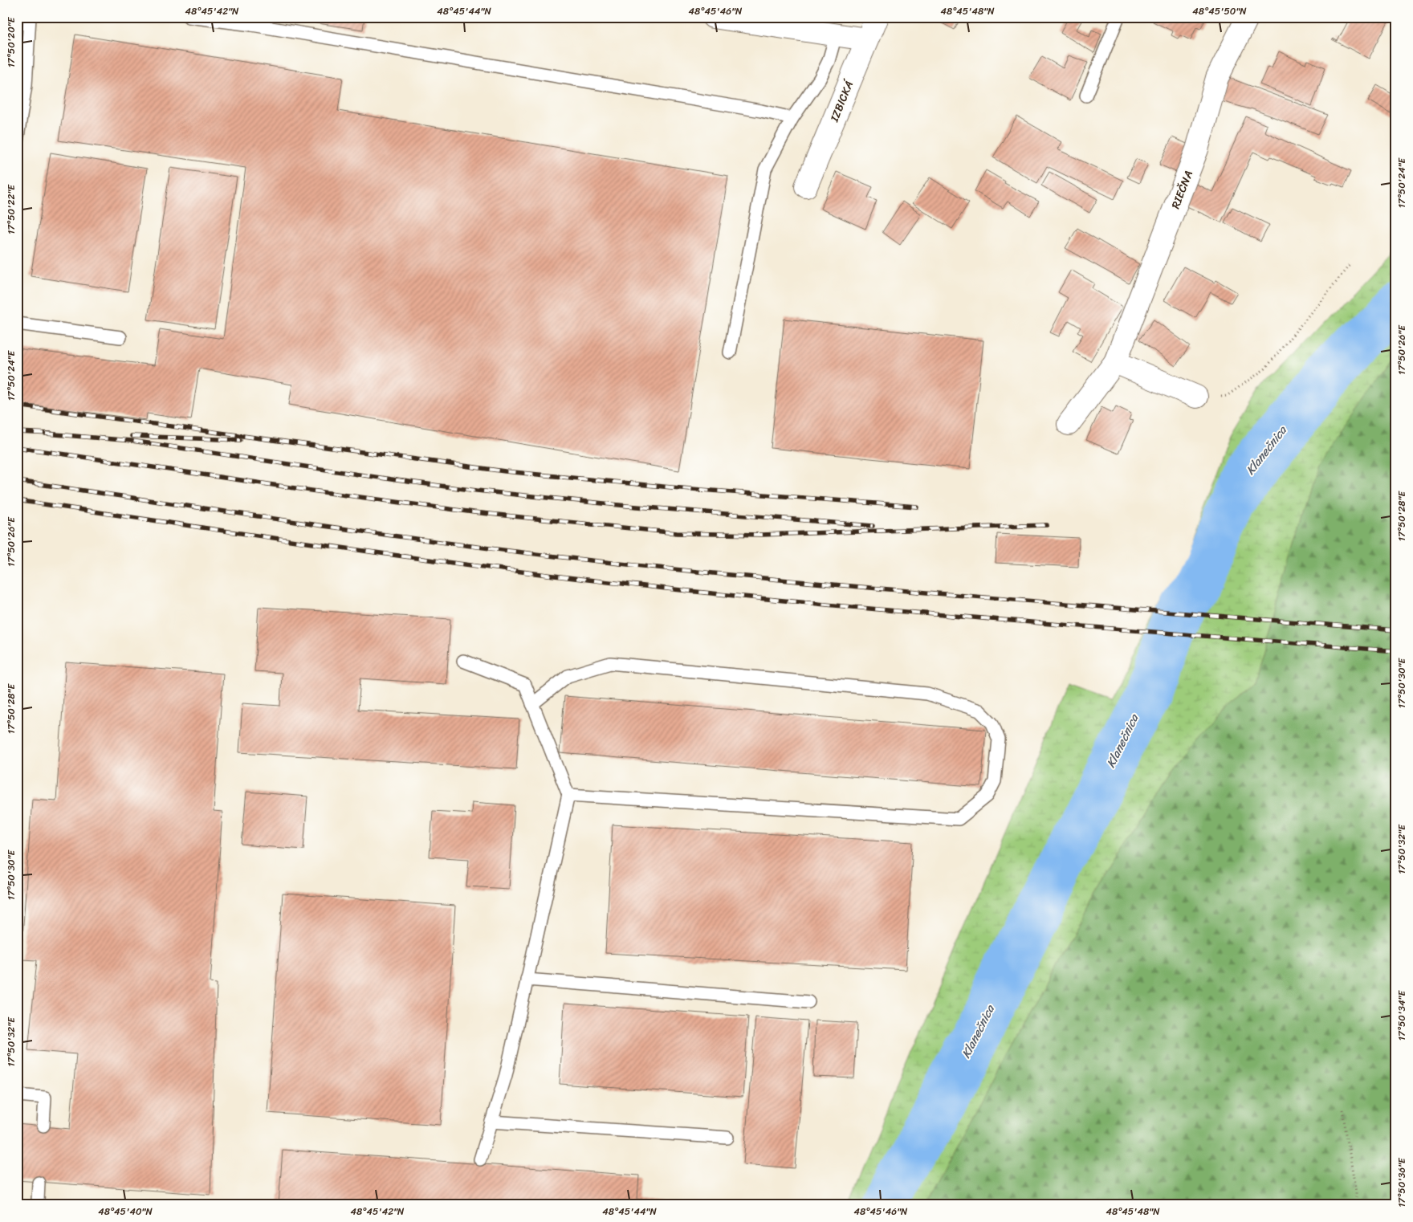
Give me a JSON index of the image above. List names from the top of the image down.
{
  "streets": {
    "street": ["IZBICKÁ", "RIEČNA"]
  },
  "water": ["Klanečnica"],
  "coordinates": [
    "48°45'42\"N",
    "48°45'44\"N",
    "48°45'46\"N",
    "48°45'48\"N",
    "48°45'50\"N",
    "17°50'20\"E",
    "17°50'24\"E",
    "17°50'22\"E",
    "17°50'26\"E",
    "17°50'28\"E",
    "17°50'30\"E",
    "17°50'32\"E",
    "17°50'34\"E",
    "17°50'36\"E",
    "48°45'40\"N"
  ]
}
